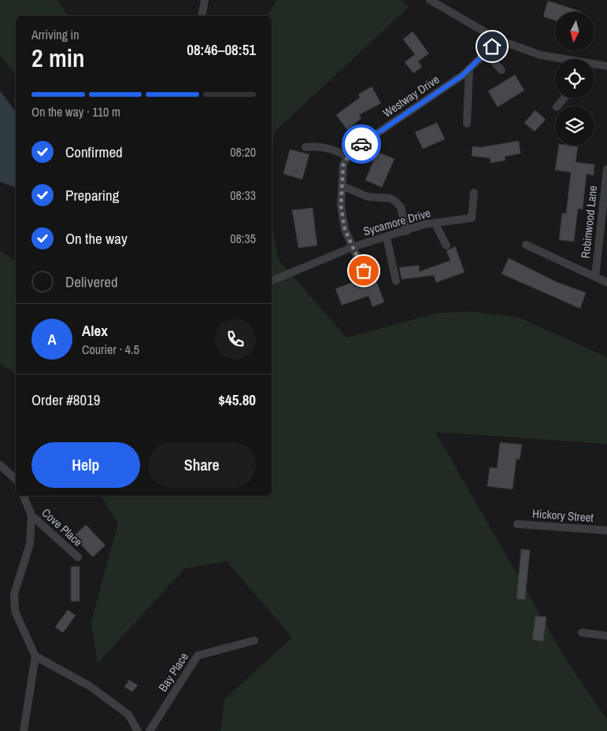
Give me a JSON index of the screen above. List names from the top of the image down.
{
  "streets": {
    "street": [
      "Westway Drive",
      "Sycamore Drive",
      "Robinwood Lane",
      "Hickory Street",
      "Cove Place",
      "Bay Place"
    ]
  },
  "north": "bottom",
  "page": {
    "heading": ["2 min", "Arriving in", "08:46–08:51"],
    "panel": [
      "Alex",
      "Courier · 4.5",
      "Order #8019",
      "$45.80"
    ],
    "bar": "On the way · 110 m",
    "list": [
      ["Confirmed", "08:20"],
      ["Preparing", "08:33"],
      ["On the way", "08:35"],
      "Delivered"
    ],
    "round": "A",
    "buttons": ["Help", "Share"]
  }
}
